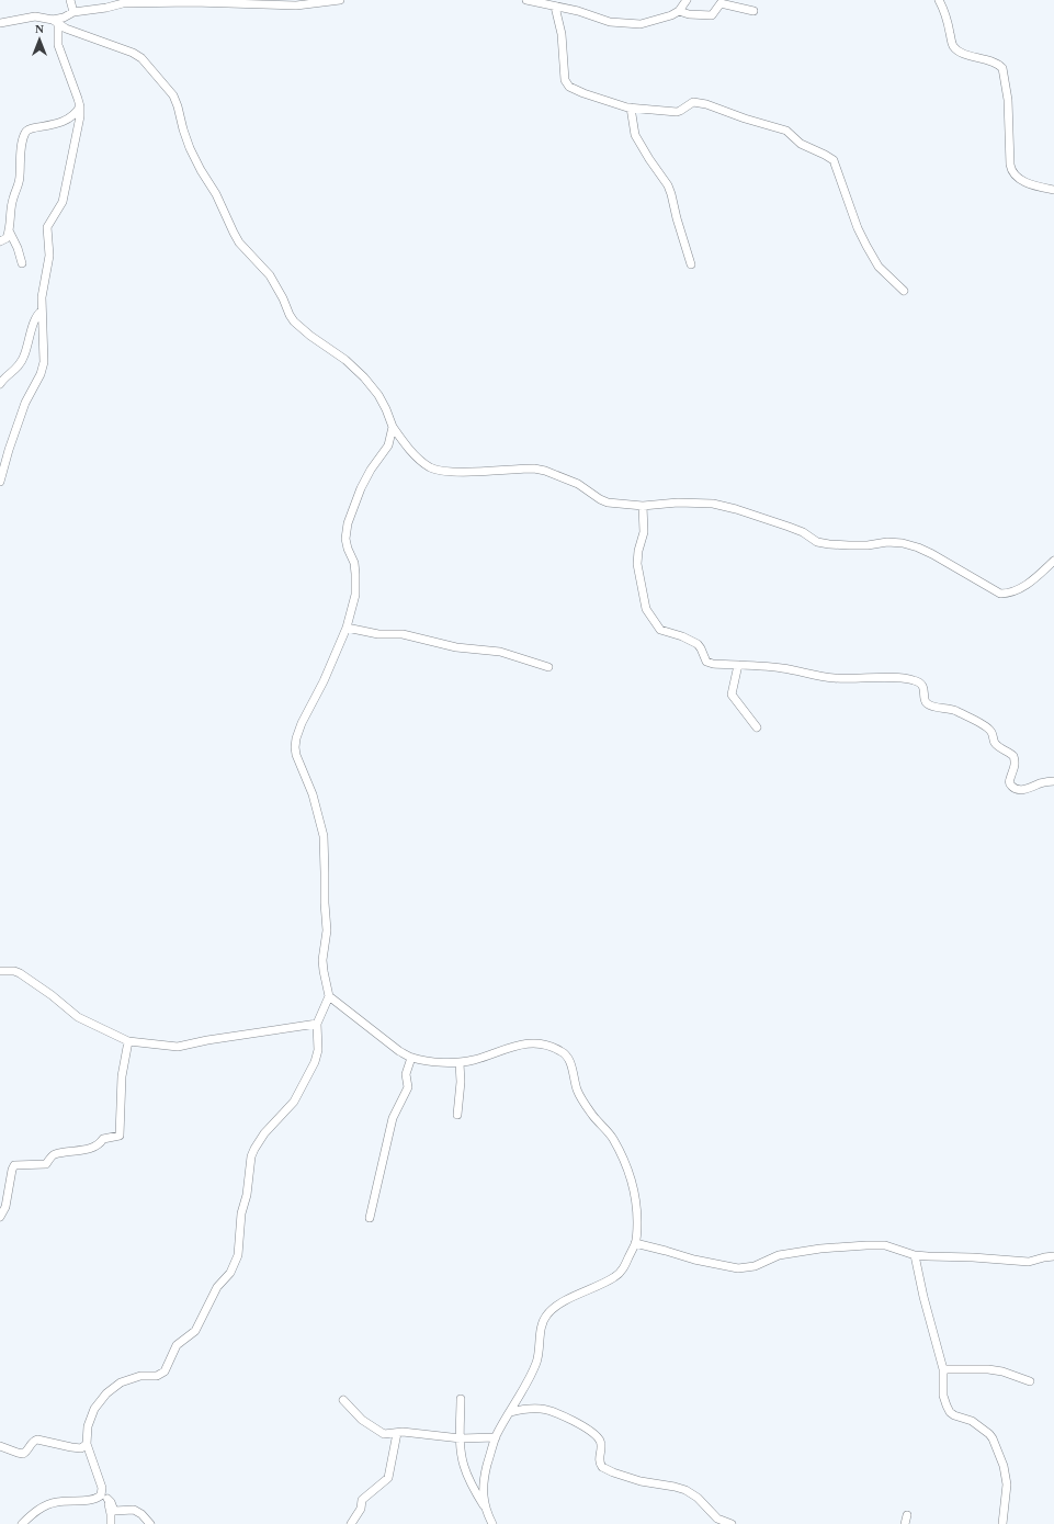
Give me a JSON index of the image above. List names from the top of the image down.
{
  "north": "top"
}
